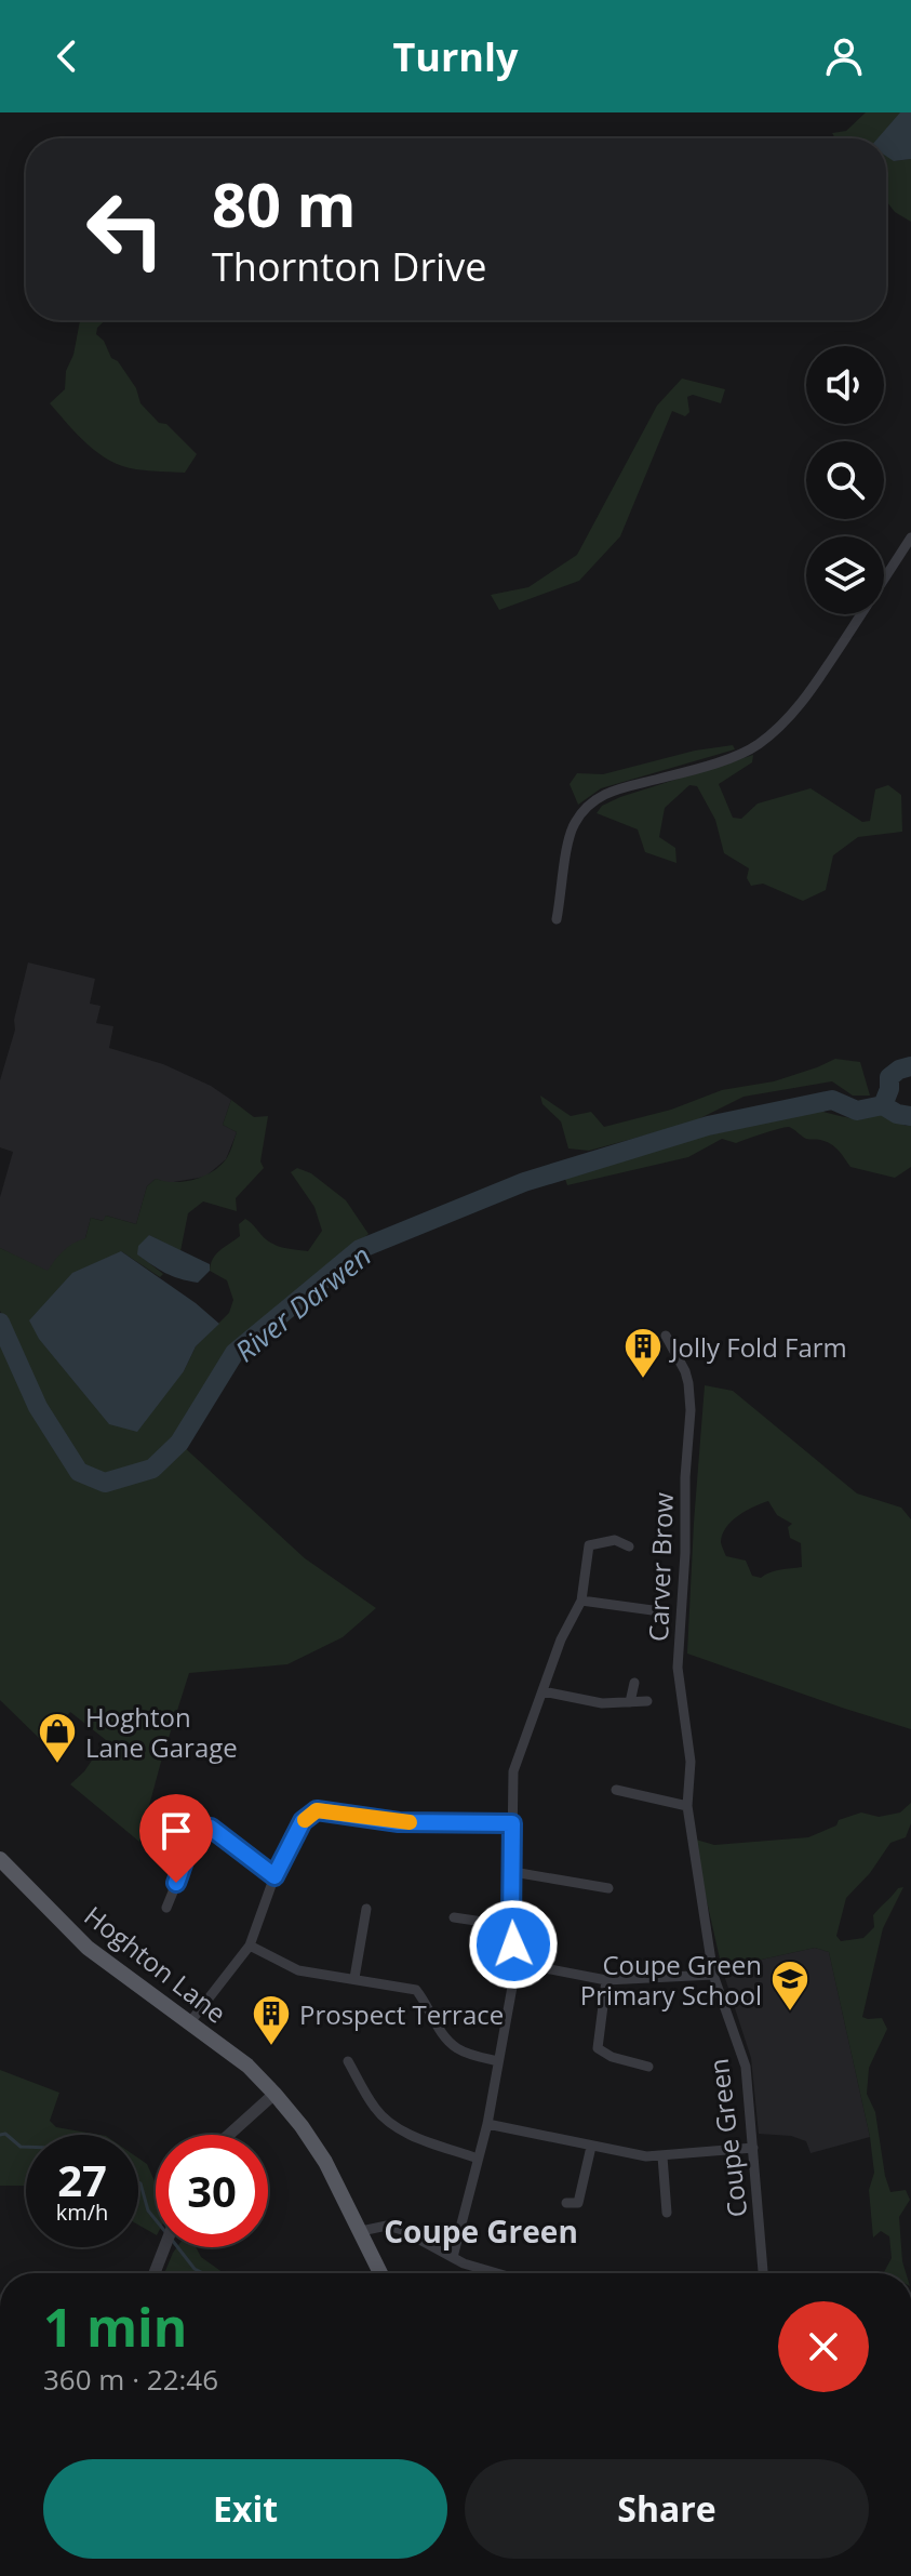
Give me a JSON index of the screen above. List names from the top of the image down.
{
  "streets": {
    "main road": ["Hoghton Lane"],
    "street": ["Carver Brow", "Coupe Green"]
  },
  "crossings": [
    ["Carver Brow", "Coupe Green"]
  ],
  "districts": ["Coupe Green"],
  "water": ["River Darwen"],
  "places": {
    "building": ["Jolly Fold Farm", "Prospect Terrace"],
    "shop": ["Hoghton Lane Garage"],
    "school or university": ["Coupe Green Primary School"]
  },
  "page": {
    "header": "Turnly",
    "turn": ["80 m", "Thornton Drive"],
    "speed": "27 km/h",
    "limit": "30",
    "heading": ["1 min", "360 m · 22:46"],
    "buttons": ["Exit", "Share"]
  }
}
